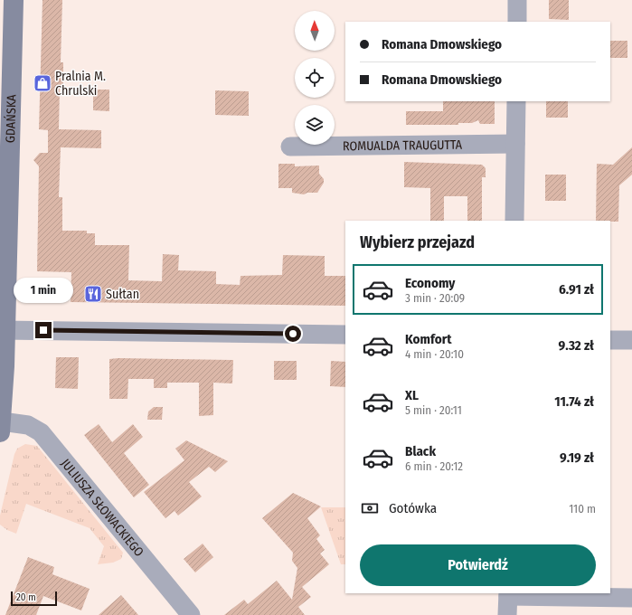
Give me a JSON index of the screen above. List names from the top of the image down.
{
  "streets": {
    "main road": ["GDAŃSKA"],
    "street": ["ROMUALDA TRAUGUTTA", "JULIUSZA SŁOWACKIEGO"]
  },
  "crossings": [
    ["GDAŃSKA", "JULIUSZA SŁOWACKIEGO"]
  ],
  "places": {
    "shop": ["Pralnia M. Chrulski"],
    "restaurant": ["Sułtan"]
  },
  "scale_bar": "20 m",
  "north": "top",
  "page": {
    "banner": ["Romana Dmowskiego", "Romana Dmowskiego"],
    "heading": "Wybierz przejazd",
    "list": [
      {
        "name": "Economy",
        "note": "3 min · 20:09",
        "value": "6.91 zł"
      },
      {
        "name": "Komfort",
        "note": "4 min · 20:10",
        "value": "9.32 zł"
      },
      {
        "name": "XL",
        "note": "5 min · 20:11",
        "value": "11.74 zł"
      },
      {
        "name": "Black",
        "note": "6 min · 20:12",
        "value": "9.19 zł"
      }
    ],
    "bubble": "1 min",
    "pay": ["Gotówka", "110 m"],
    "buttons": "Potwierdź",
    "scale": "20 m"
  }
}
